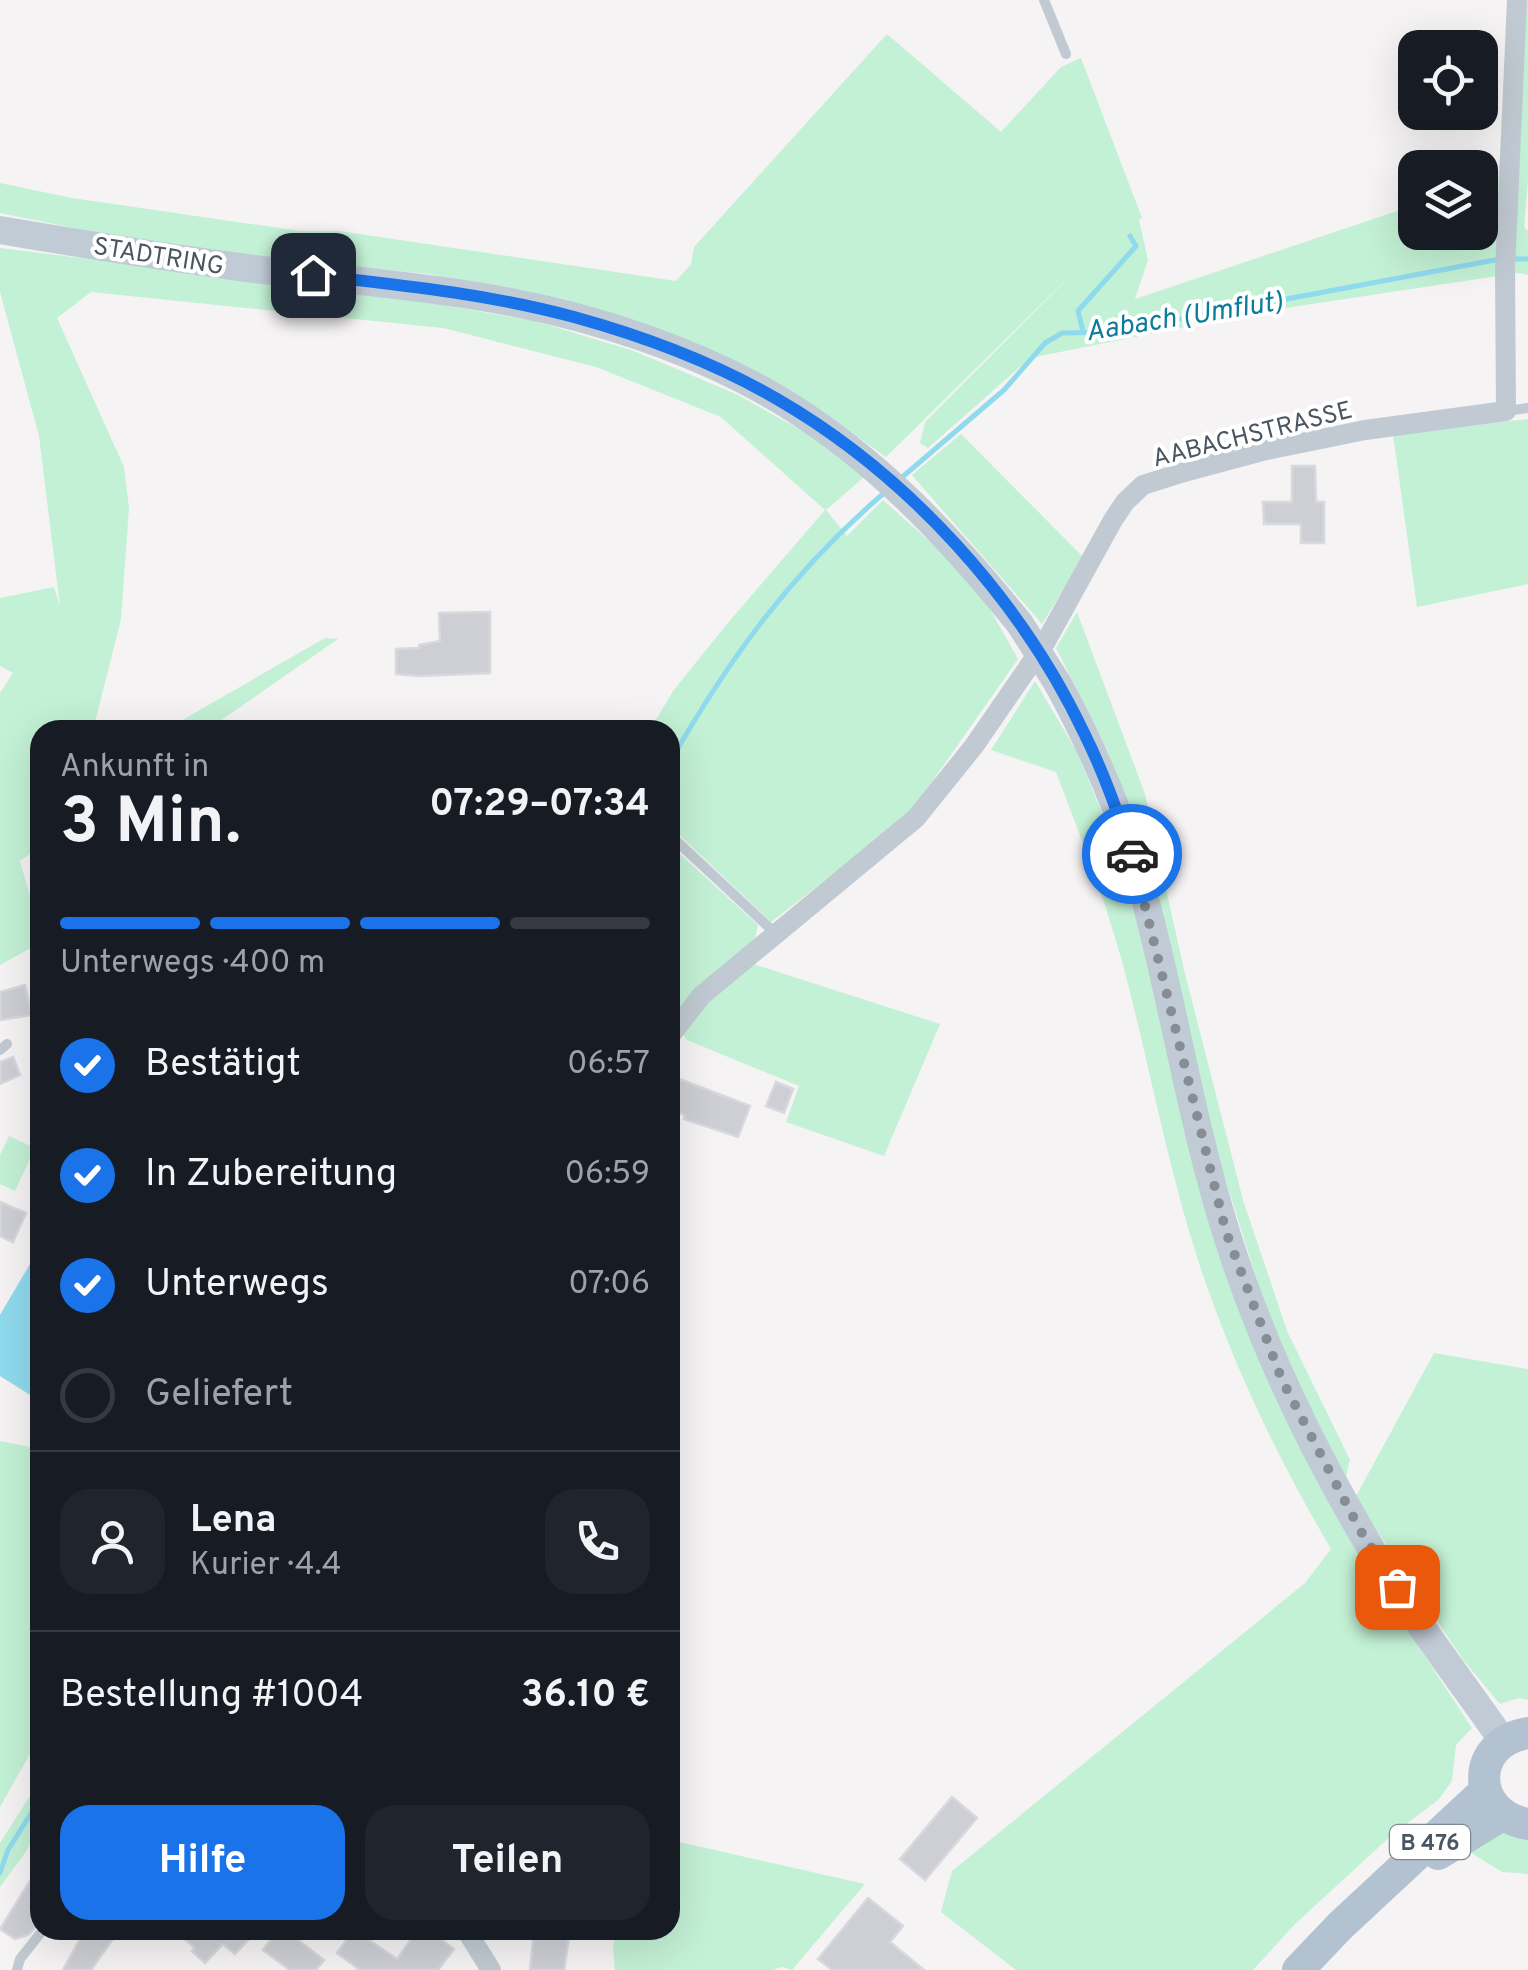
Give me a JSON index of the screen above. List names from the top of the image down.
{
  "streets": {
    "street": ["STADTRING", "AABACHSTRASSE"]
  },
  "water": ["Aabach (Umflut)"],
  "page": {
    "heading": ["3 Min.", "Ankunft in", "07:29–07:34"],
    "panel": [
      "Lena",
      "Kurier · 4.4",
      "Bestellung #1004",
      "36.10 €"
    ],
    "bar": "Unterwegs · 400 m",
    "list": [
      ["Bestätigt", "06:57"],
      ["In Zubereitung", "06:59"],
      ["Unterwegs", "07:06"],
      "Geliefert"
    ],
    "buttons": ["Hilfe", "Teilen"]
  }
}
